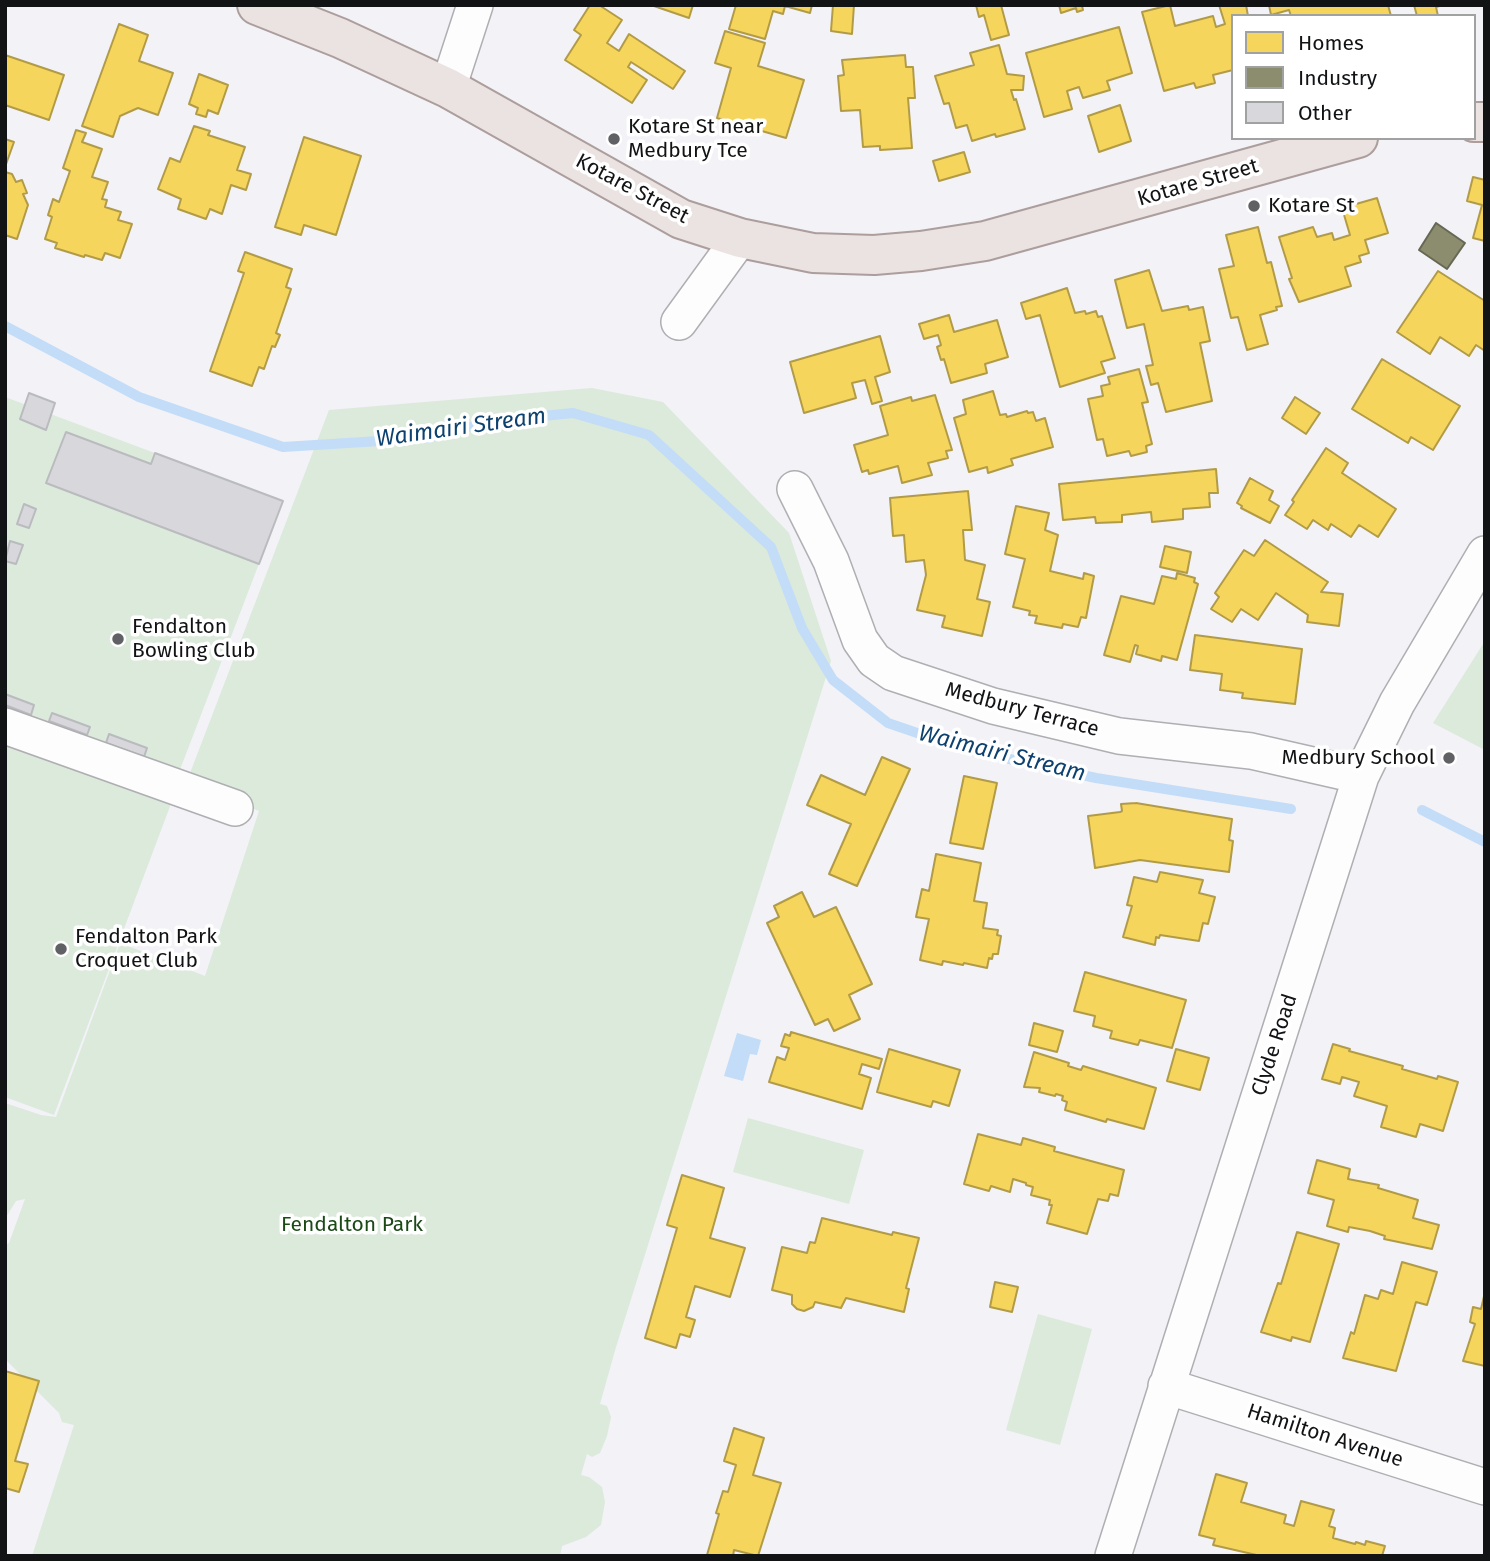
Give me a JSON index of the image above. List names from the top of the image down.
{
  "streets": {
    "main road": ["Kotare Street"],
    "street": ["Medbury Terrace", "Clyde Road", "Hamilton Avenue"]
  },
  "crossings": [
    ["Medbury Terrace", "Clyde Road"],
    ["Clyde Road", "Hamilton Avenue"]
  ],
  "water": ["Waimairi Stream"],
  "parks": ["Fendalton Park"],
  "places": [
    "Kotare St near Medbury Tce",
    "Kotare St",
    "Fendalton Bowling Club",
    "Medbury School",
    "Fendalton Park Croquet Club"
  ],
  "legend": ["Homes", "Industry", "Other"]
}
